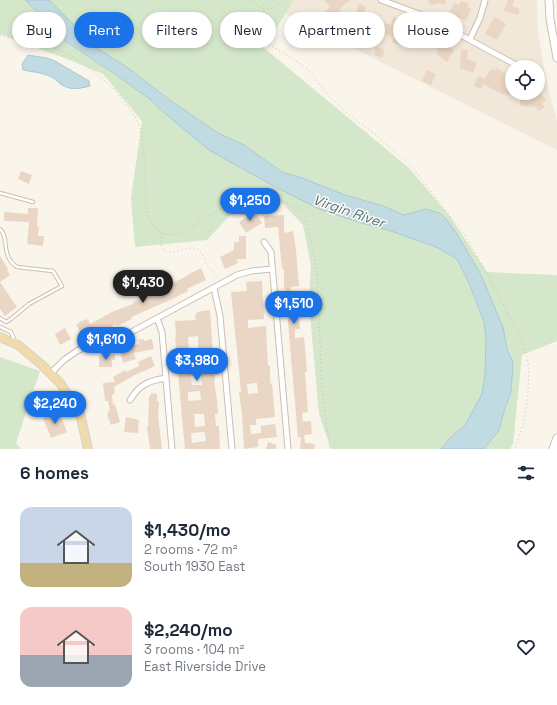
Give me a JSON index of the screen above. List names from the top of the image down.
{
  "water": ["Virgin River"],
  "page": {
    "chip": [
      "Buy",
      "Rent",
      "Filters",
      "New",
      "Apartment",
      "House"
    ],
    "price": [
      "$1,250",
      "$1,430",
      "$1,510",
      "$1,610",
      "$3,980",
      "$2,240"
    ],
    "heading": "6 homes",
    "list": [
      {
        "name": "$1,430/mo",
        "note": "2 rooms · 72 m² · South 1930 East"
      },
      {
        "name": "$2,240/mo",
        "note": "3 rooms · 104 m² · East Riverside Drive"
      }
    ]
  }
}
